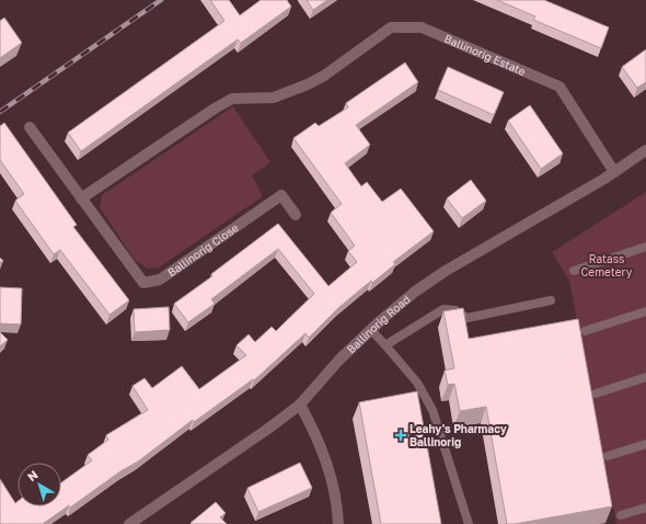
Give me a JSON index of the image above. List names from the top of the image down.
{
  "streets": {
    "street": ["Ballinorig Estate", "Ballinorig Close", "Ballinorig Road"]
  },
  "crossings": [
    ["Ballinorig Estate", "Ballinorig Close"],
    ["Ballinorig Estate", "Ballinorig Road"]
  ],
  "parks": ["Ratass Cemetery"],
  "places": {
    "health": ["Leahy's Pharmacy Ballinorig"]
  },
  "north": "top left"
}
